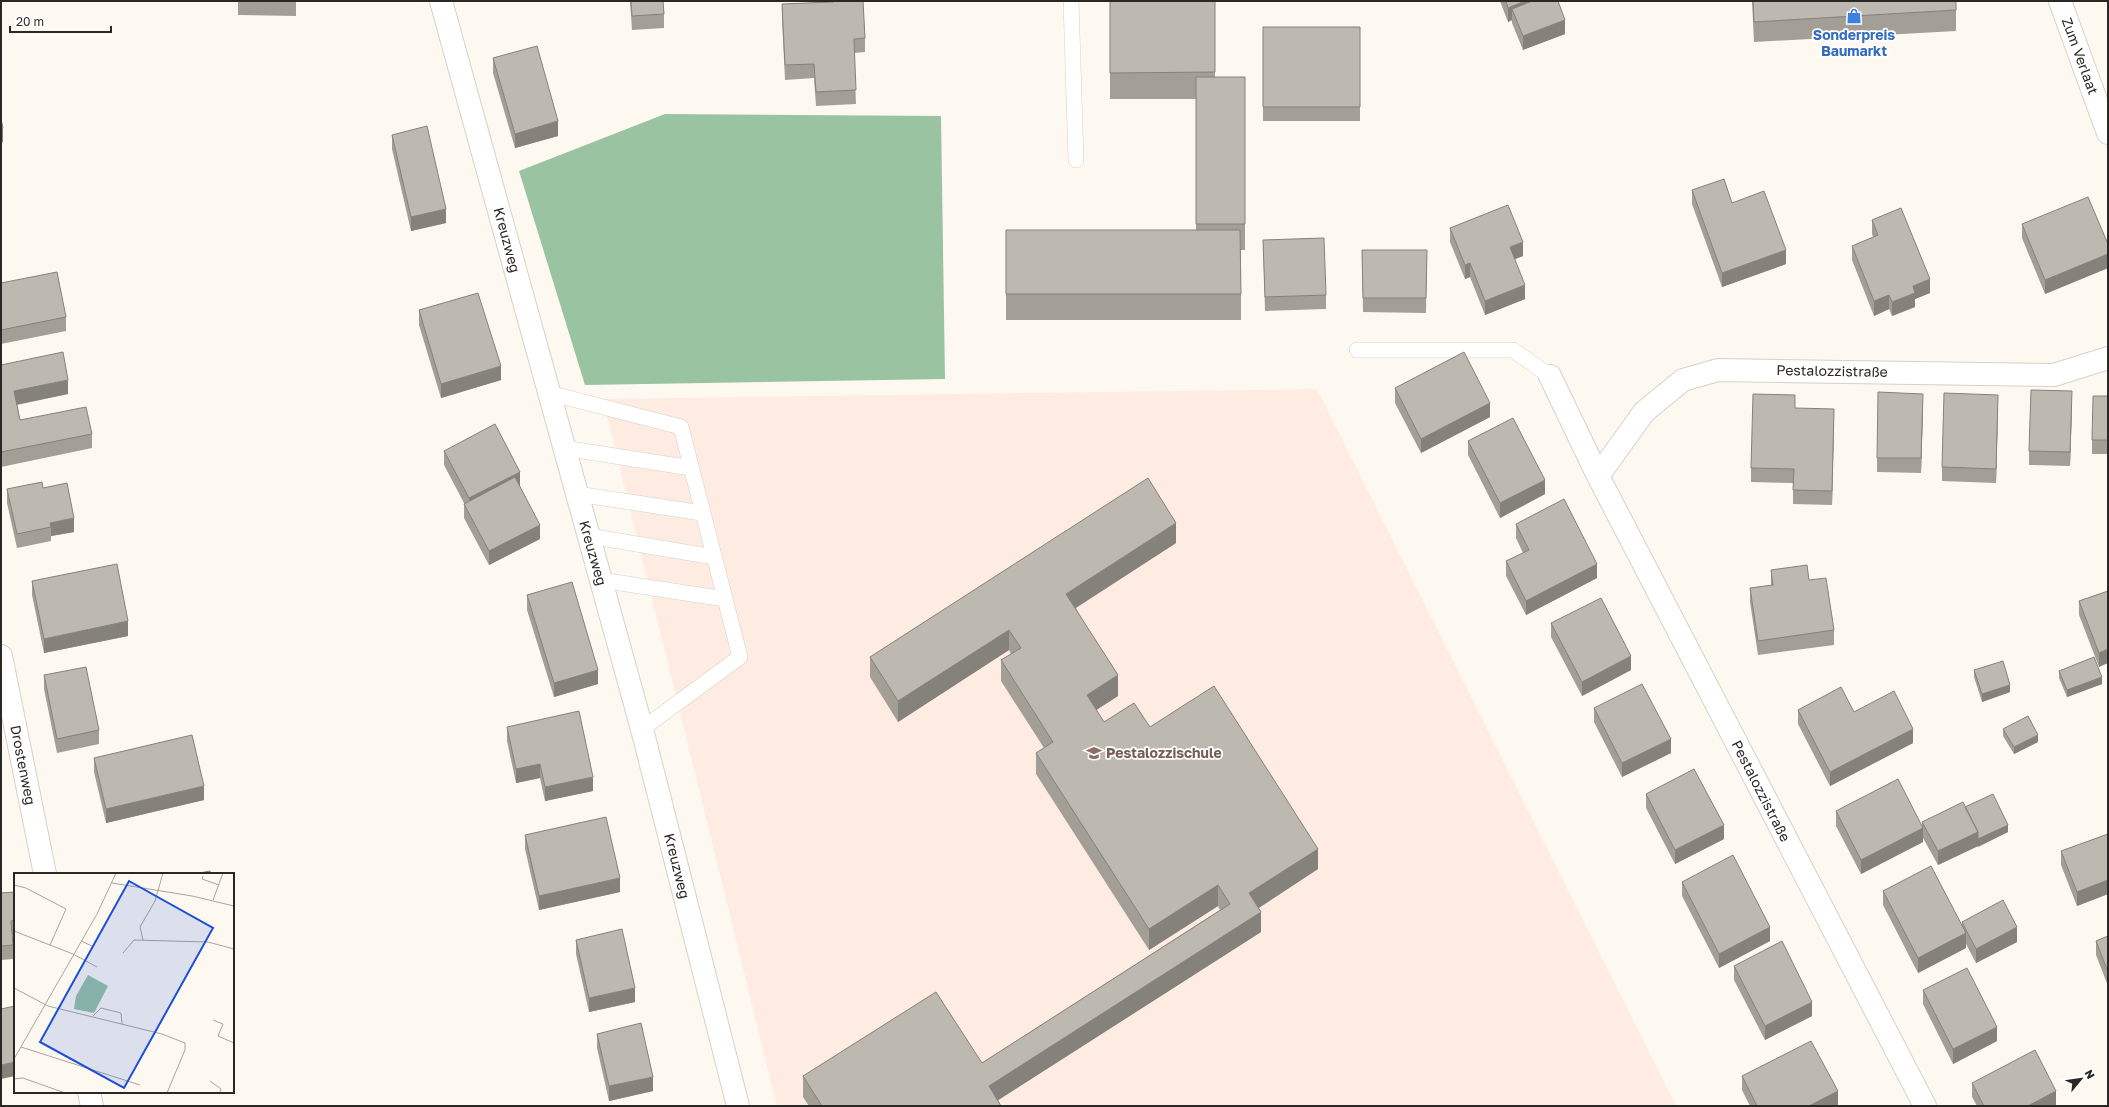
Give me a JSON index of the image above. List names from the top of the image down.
{
  "streets": {
    "street": [
      "Zum Verlaat",
      "Kreuzweg",
      "Pestalozzistraße",
      "Drostenweg"
    ]
  },
  "places": {
    "shop": ["Sonderpreis Baumarkt"],
    "school or university": ["Pestalozzischule"]
  },
  "scale_bar": "20 m",
  "north": "top right"
}
